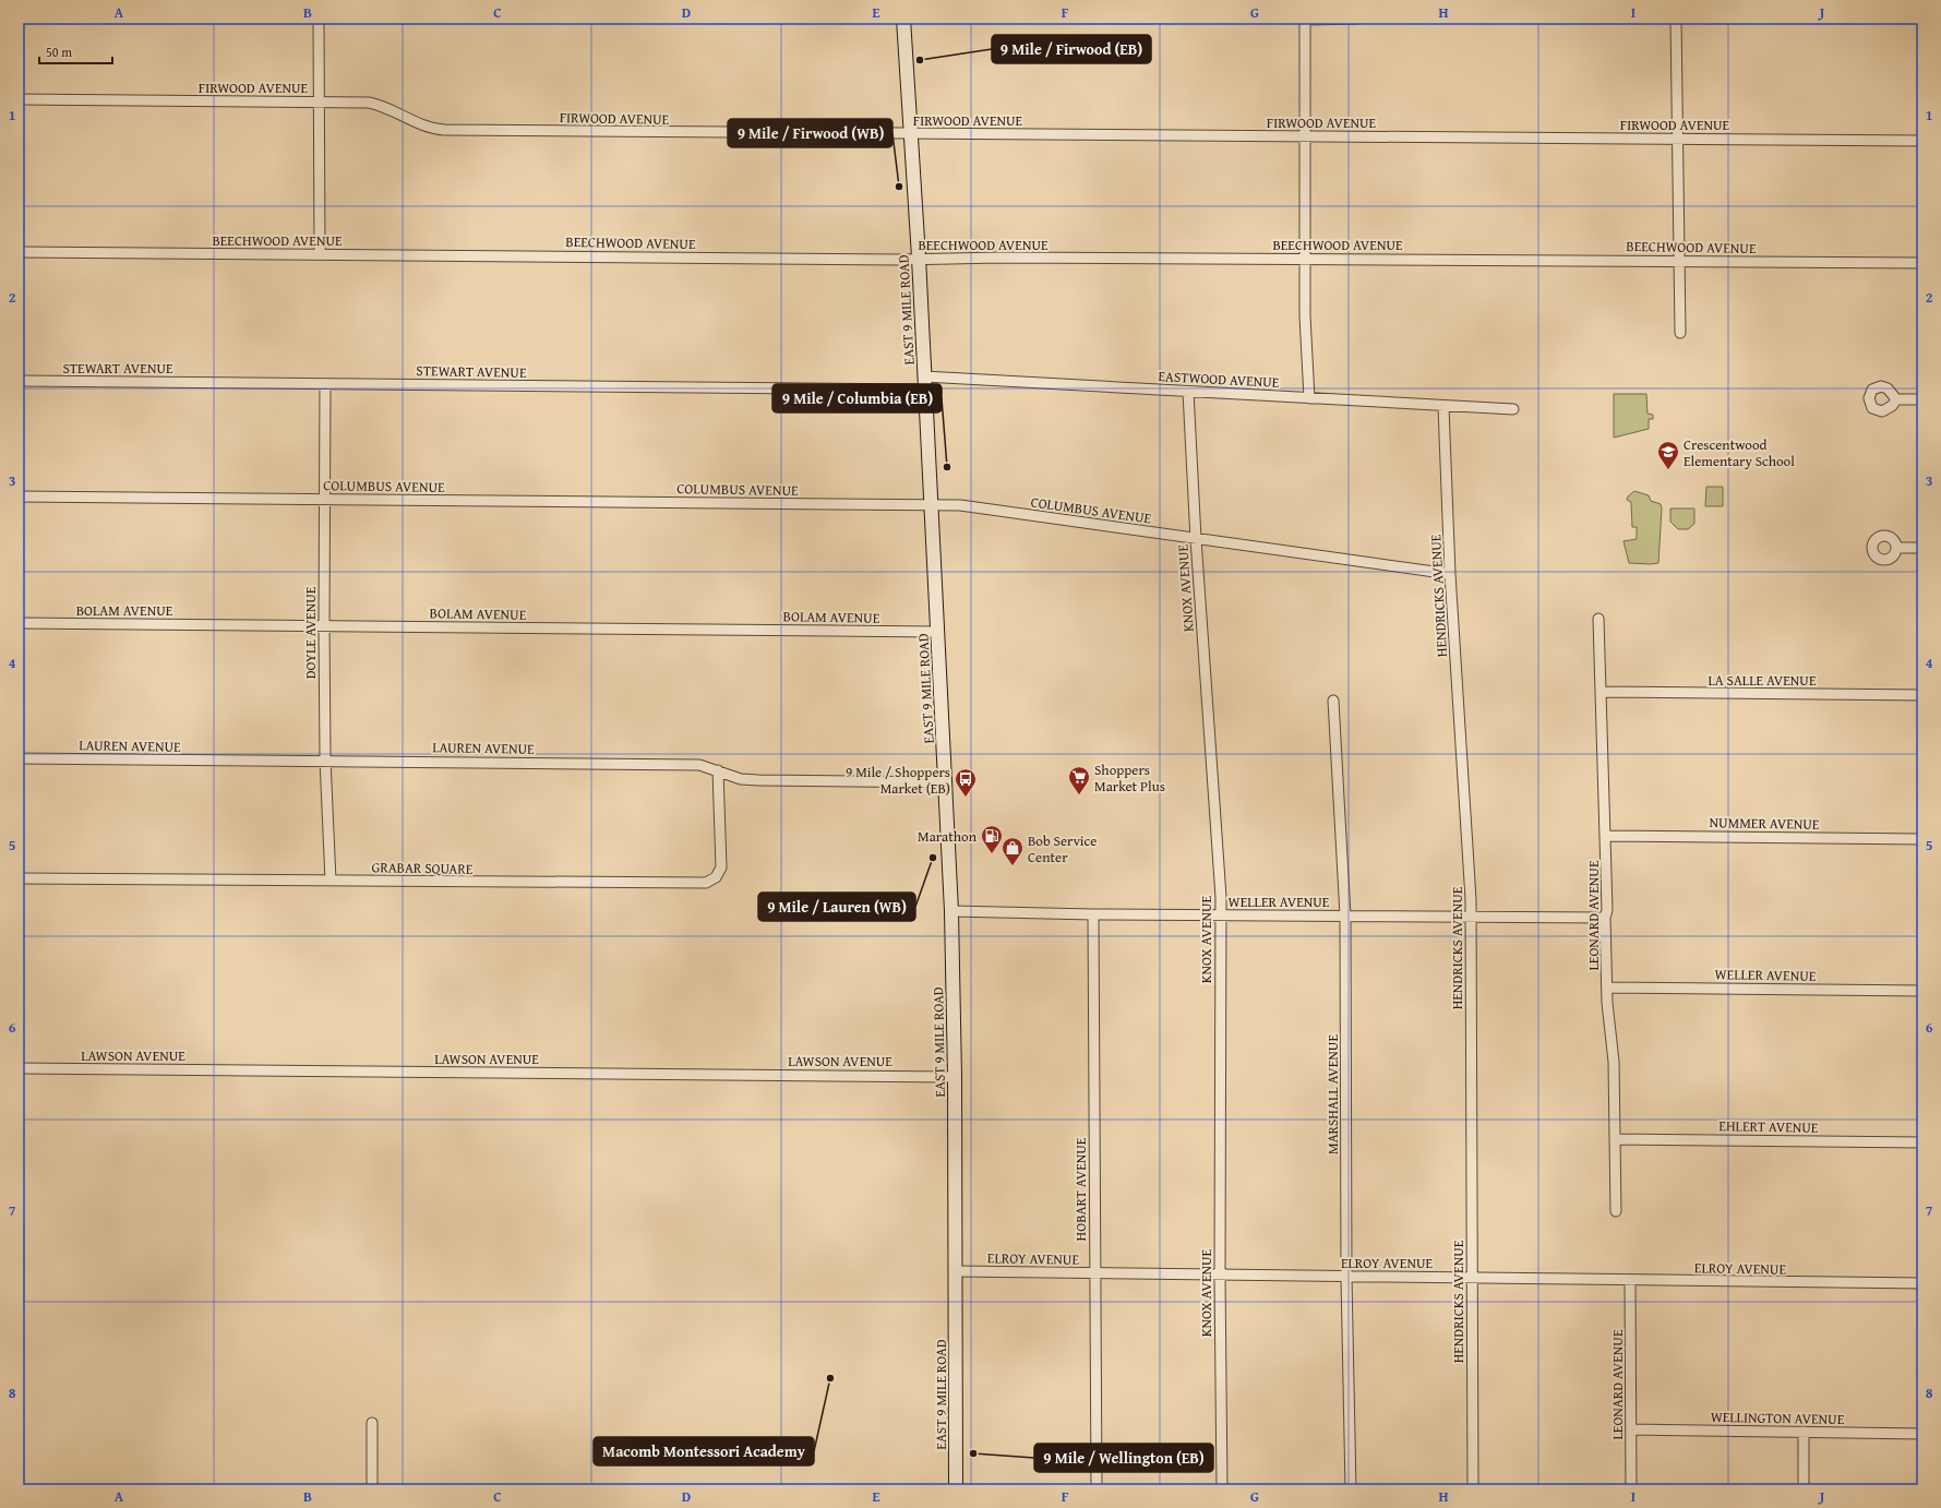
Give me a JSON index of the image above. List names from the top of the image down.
{
  "streets": {
    "main road": ["EAST 9 MILE ROAD"],
    "street": [
      "FIRWOOD AVENUE",
      "BEECHWOOD AVENUE",
      "STEWART AVENUE",
      "EASTWOOD AVENUE",
      "COLUMBUS AVENUE",
      "KNOX AVENUE",
      "HENDRICKS AVENUE",
      "BOLAM AVENUE",
      "DOYLE AVENUE",
      "LA SALLE AVENUE",
      "LAUREN AVENUE",
      "NUMMER AVENUE",
      "GRABAR SQUARE",
      "WELLER AVENUE",
      "LEONARD AVENUE",
      "LAWSON AVENUE",
      "MARSHALL AVENUE",
      "EHLERT AVENUE",
      "HOBART AVENUE",
      "ELROY AVENUE",
      "WELLINGTON AVENUE"
    ]
  },
  "crossings": [
    ["FIRWOOD AVENUE", "EAST 9 MILE ROAD"],
    ["BEECHWOOD AVENUE", "EAST 9 MILE ROAD"],
    ["EAST 9 MILE ROAD", "STEWART AVENUE"],
    ["EAST 9 MILE ROAD", "EASTWOOD AVENUE"],
    ["EAST 9 MILE ROAD", "COLUMBUS AVENUE"],
    ["EAST 9 MILE ROAD", "BOLAM AVENUE"],
    ["EAST 9 MILE ROAD", "LAUREN AVENUE"],
    ["EAST 9 MILE ROAD", "WELLER AVENUE"],
    ["EAST 9 MILE ROAD", "LAWSON AVENUE"],
    ["EAST 9 MILE ROAD", "ELROY AVENUE"],
    ["STEWART AVENUE", "DOYLE AVENUE"],
    ["EASTWOOD AVENUE", "KNOX AVENUE"],
    ["EASTWOOD AVENUE", "HENDRICKS AVENUE"],
    ["COLUMBUS AVENUE", "KNOX AVENUE"],
    ["COLUMBUS AVENUE", "HENDRICKS AVENUE"],
    ["COLUMBUS AVENUE", "DOYLE AVENUE"],
    ["KNOX AVENUE", "WELLER AVENUE"],
    ["KNOX AVENUE", "ELROY AVENUE"],
    ["HENDRICKS AVENUE", "WELLER AVENUE"],
    ["HENDRICKS AVENUE", "ELROY AVENUE"],
    ["BOLAM AVENUE", "DOYLE AVENUE"],
    ["DOYLE AVENUE", "LAUREN AVENUE"],
    ["DOYLE AVENUE", "GRABAR SQUARE"],
    ["LA SALLE AVENUE", "LEONARD AVENUE"],
    ["LAUREN AVENUE", "GRABAR SQUARE"],
    ["NUMMER AVENUE", "LEONARD AVENUE"],
    ["WELLER AVENUE", "LEONARD AVENUE"],
    ["WELLER AVENUE", "MARSHALL AVENUE"],
    ["WELLER AVENUE", "HOBART AVENUE"],
    ["LEONARD AVENUE", "EHLERT AVENUE"],
    ["LEONARD AVENUE", "ELROY AVENUE"],
    ["LEONARD AVENUE", "WELLINGTON AVENUE"],
    ["MARSHALL AVENUE", "ELROY AVENUE"],
    ["HOBART AVENUE", "ELROY AVENUE"]
  ],
  "places": {
    "other": [
      "9 Mile / Firwood (EB)",
      "9 Mile / Firwood (WB)",
      "9 Mile / Columbia (EB)",
      "9 Mile / Lauren (WB)",
      "Macomb Montessori Academy",
      "9 Mile / Wellington (EB)"
    ],
    "school or university": ["Crescentwood Elementary School"],
    "supermarket": ["Shoppers Market Plus"],
    "bus stop": ["9 Mile / Shoppers Market (EB)"],
    "fuel station": ["Marathon"],
    "shop": ["Bob Service Center"]
  },
  "scale_bar": "50 m",
  "grid": {
    "columns": [
      "A",
      "B",
      "C",
      "D",
      "E",
      "F",
      "G",
      "H",
      "I",
      "J"
    ],
    "rows": [
      "1",
      "2",
      "3",
      "4",
      "5",
      "6",
      "7",
      "8"
    ]
  }
}
